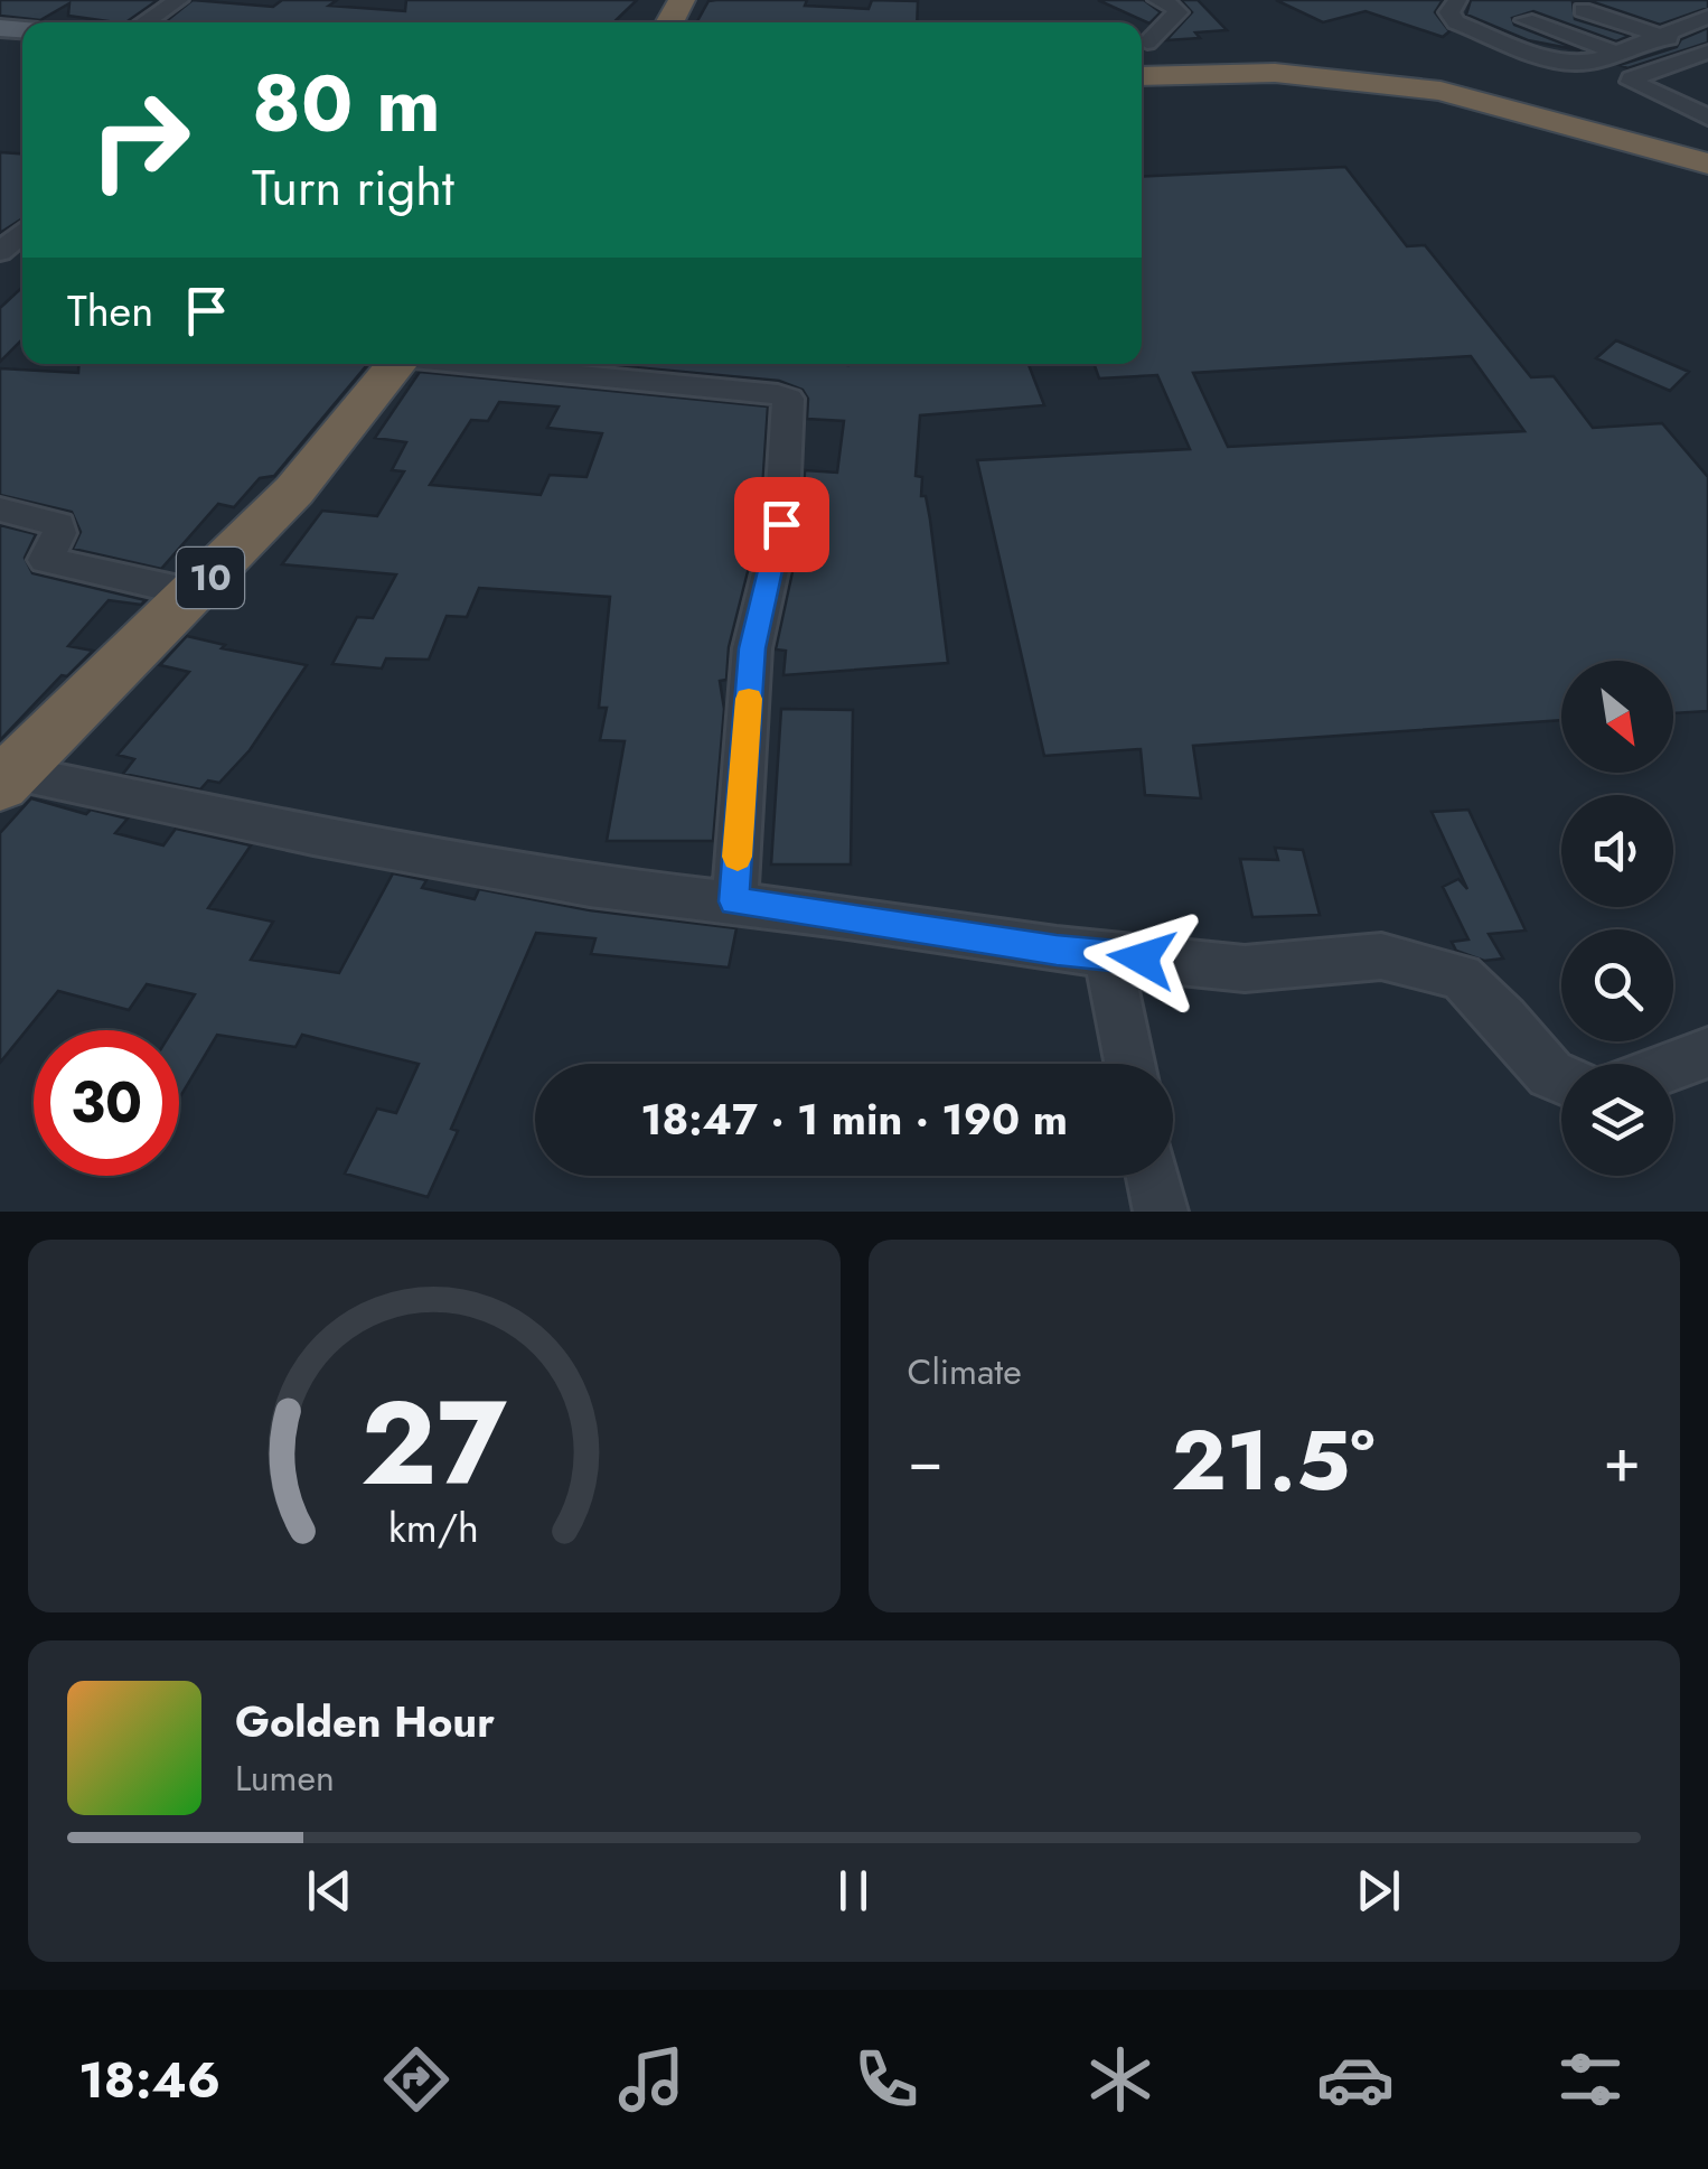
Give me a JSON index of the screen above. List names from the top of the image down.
{
  "streets": {
    "highway": ["10"]
  },
  "north": "bottom right",
  "page": {
    "turn": ["80 m", "Turn right"],
    "then": "Then",
    "limit": "30",
    "trip": "18:47 · 1 min · 190 m",
    "tile": "Climate",
    "heat": ["−", "21.5°", "+"],
    "song": ["Golden Hour", "Lumen"],
    "tabs": "18:46",
    "gauge": ["27", "km/h"]
  }
}
